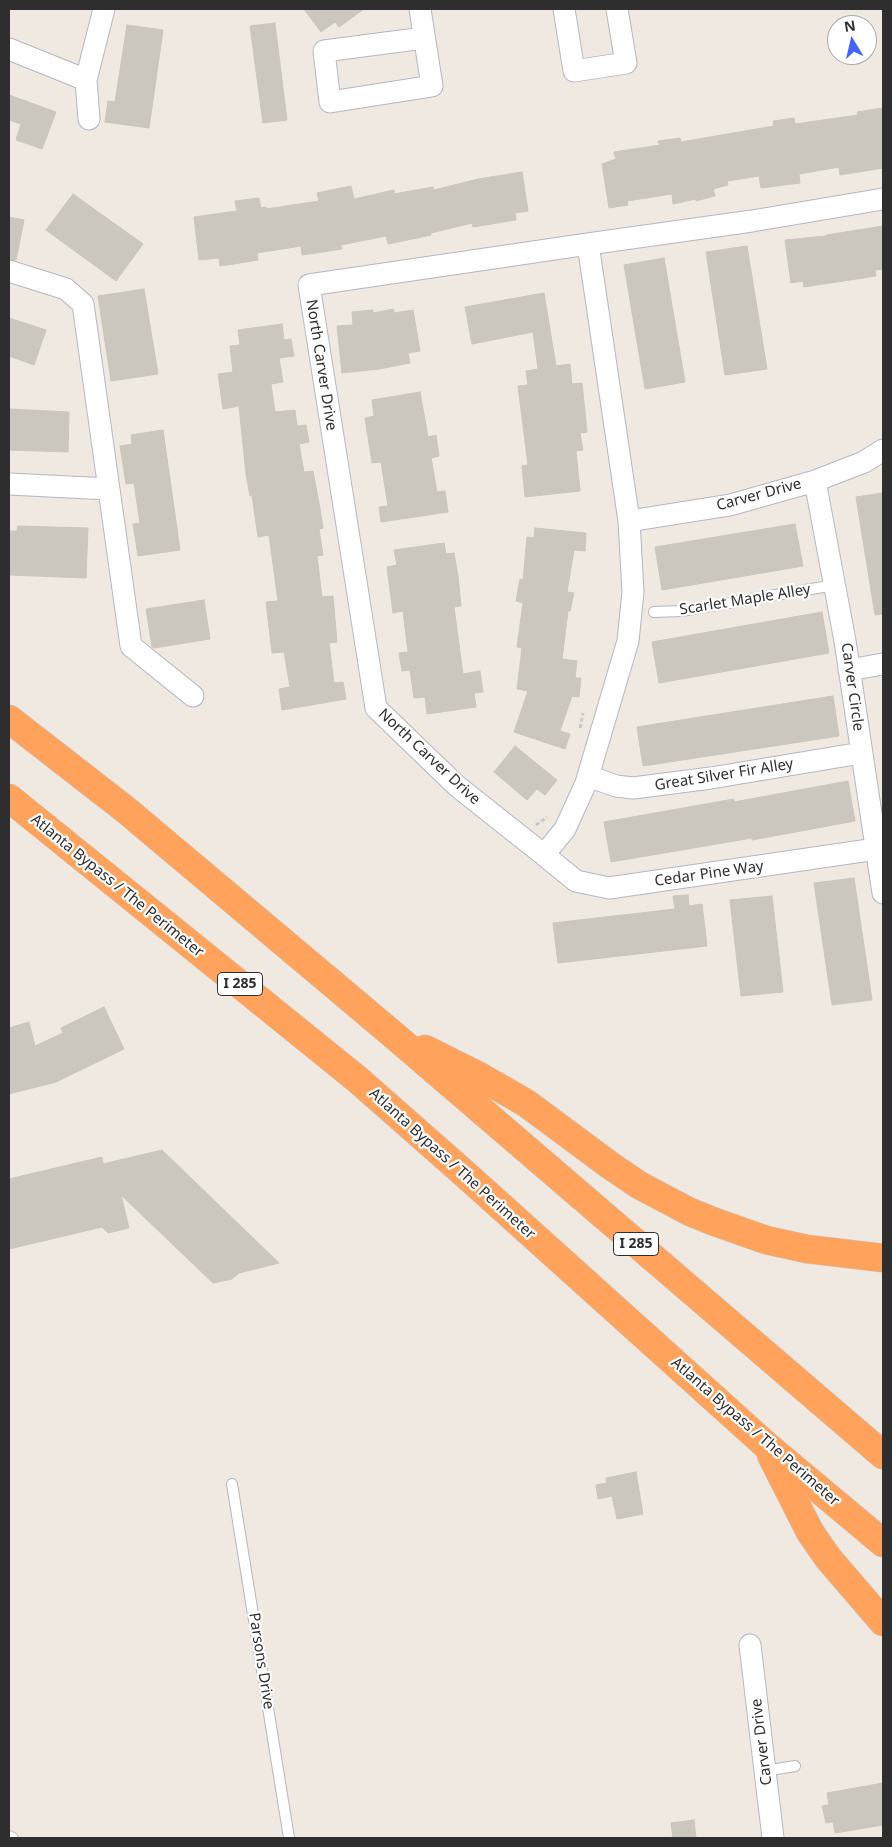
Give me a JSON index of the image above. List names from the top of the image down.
{
  "streets": {
    "highway": ["Atlanta Bypass / The Perimeter", "I 285"],
    "street": [
      "North Carver Drive",
      "Carver Drive",
      "Carver Circle",
      "Great Silver Fir Alley",
      "Cedar Pine Way"
    ],
    "lane": ["Scarlet Maple Alley", "Parsons Drive"]
  },
  "crossings": [
    ["North Carver Drive", "Cedar Pine Way"],
    ["Carver Drive", "Carver Circle"],
    ["Scarlet Maple Alley", "Carver Circle"],
    ["Carver Circle", "Great Silver Fir Alley"],
    ["Carver Circle", "Cedar Pine Way"]
  ],
  "north": "top"
}
